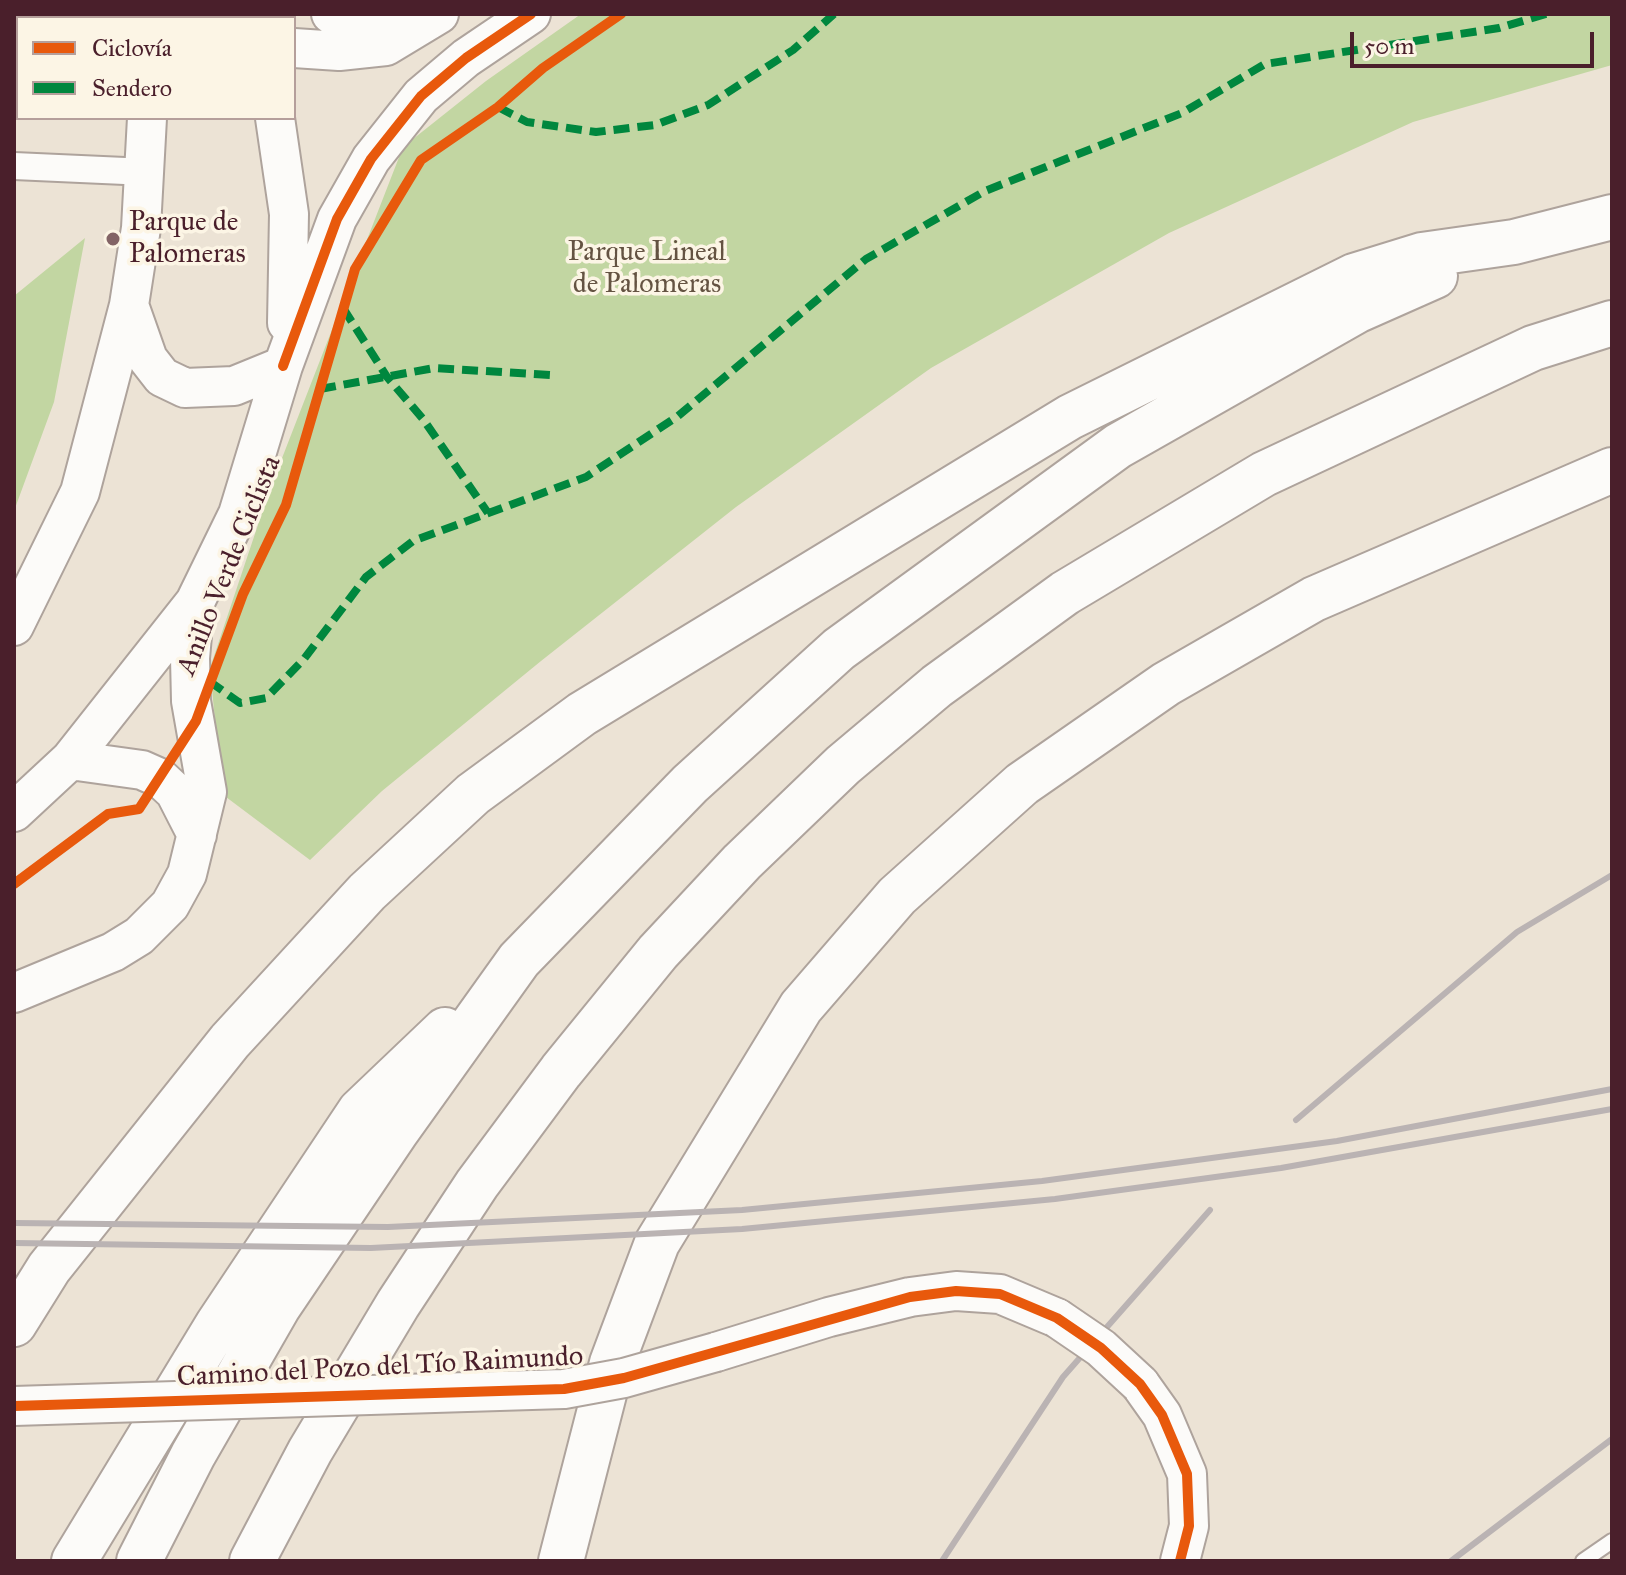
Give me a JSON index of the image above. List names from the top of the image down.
{
  "streets": {
    "main road": ["Camino del Pozo del Tío Raimundo"],
    "cycle path": ["Anillo Verde Ciclista"]
  },
  "parks": ["Parque Lineal de Palomeras"],
  "places": ["Parque de Palomeras"],
  "legend": ["Ciclovía", "Sendero"],
  "scale_bar": "50 m"
}
